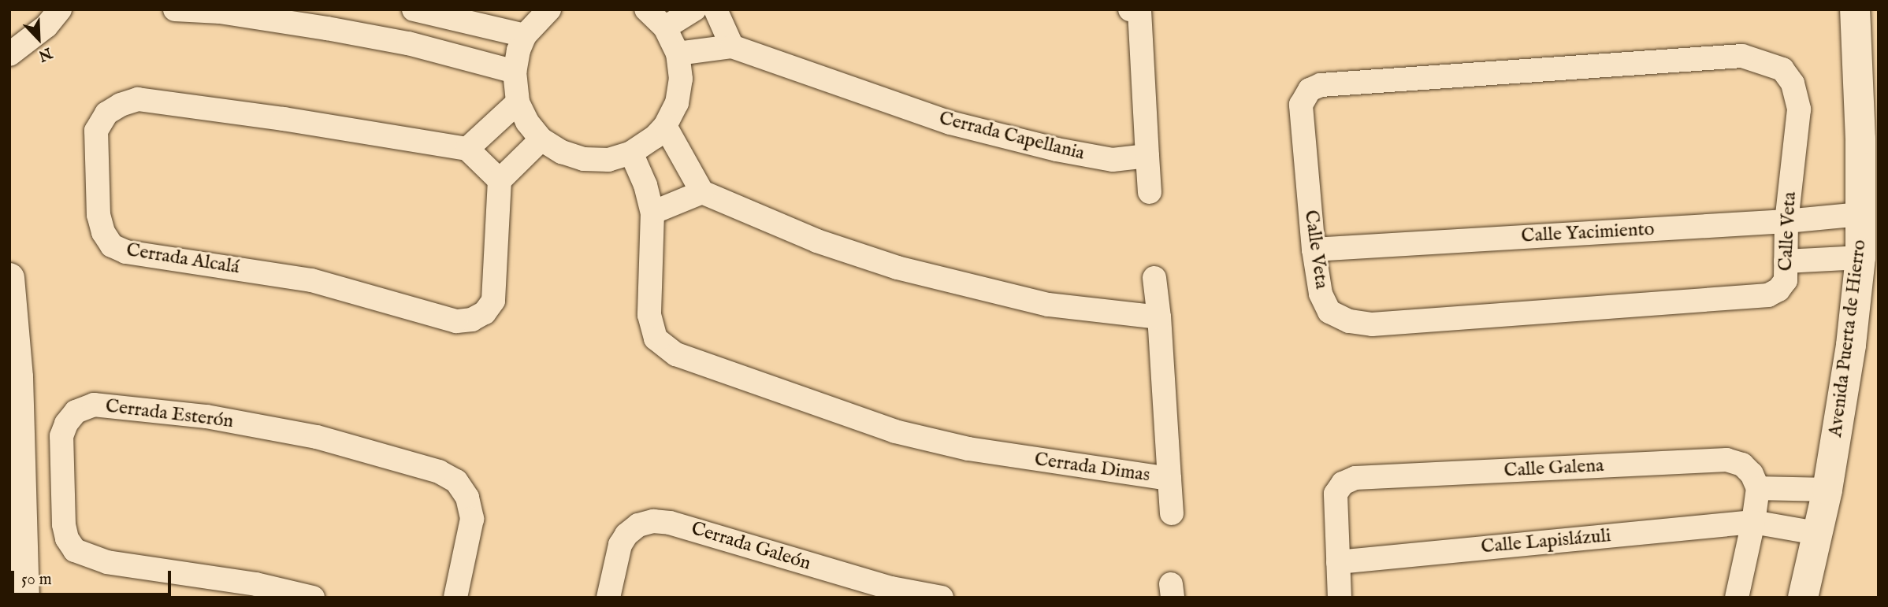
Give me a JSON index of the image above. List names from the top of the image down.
{
  "streets": {
    "street": [
      "Cerrada Capellania",
      "Calle Veta",
      "Calle Yacimiento",
      "Cerrada Alcalá",
      "Avenida Puerta de Hierro",
      "Cerrada Esterón",
      "Cerrada Dimas",
      "Calle Galena",
      "Calle Lapislázuli",
      "Cerrada Galeón"
    ]
  },
  "crossings": [
    ["Calle Veta", "Calle Yacimiento"],
    ["Calle Yacimiento", "Avenida Puerta de Hierro"],
    ["Avenida Puerta de Hierro", "Calle Lapislázuli"],
    ["Calle Galena", "Calle Lapislázuli"]
  ],
  "scale_bar": "50 m",
  "north": "bottom right"
}
